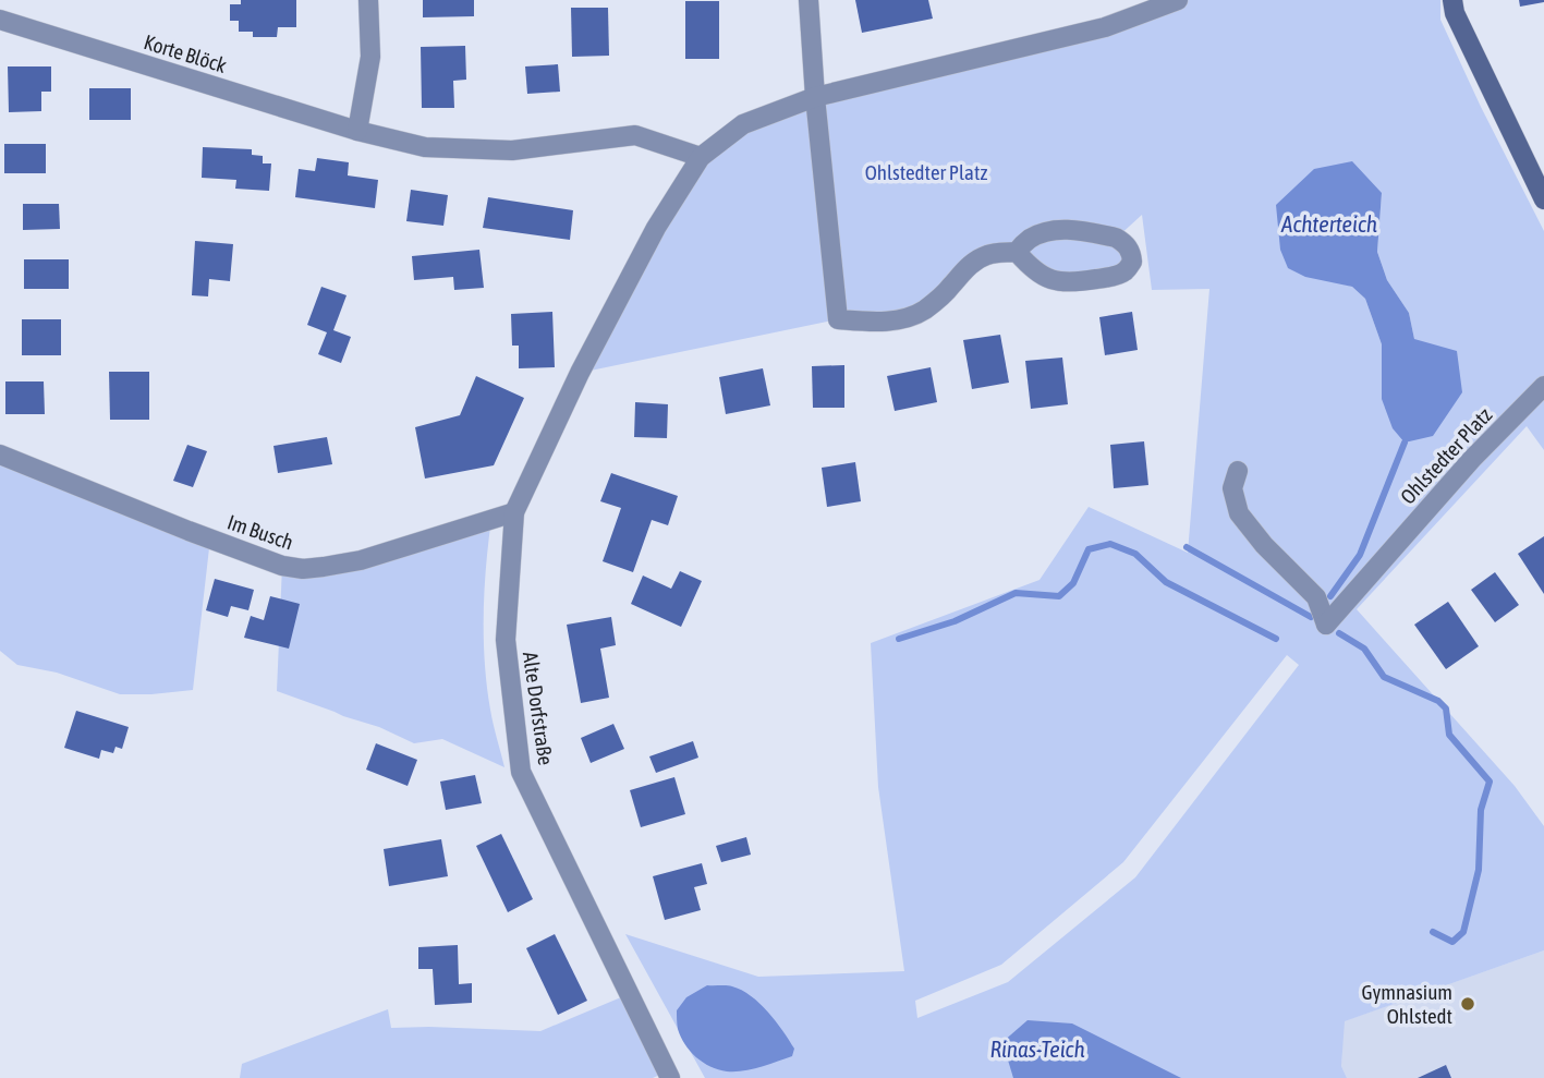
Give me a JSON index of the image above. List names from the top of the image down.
{
  "streets": {
    "street": [
      "Korte Blöck",
      "Ohlstedter Platz",
      "Im Busch",
      "Alte Dorfstraße"
    ]
  },
  "crossings": [
    ["Korte Blöck", "Alte Dorfstraße"],
    ["Im Busch", "Alte Dorfstraße"]
  ],
  "water": ["Achterteich", "Rinas-Teich"],
  "parks": ["Ohlstedter Platz"],
  "places": ["Gymnasium Ohlstedt"]
}
